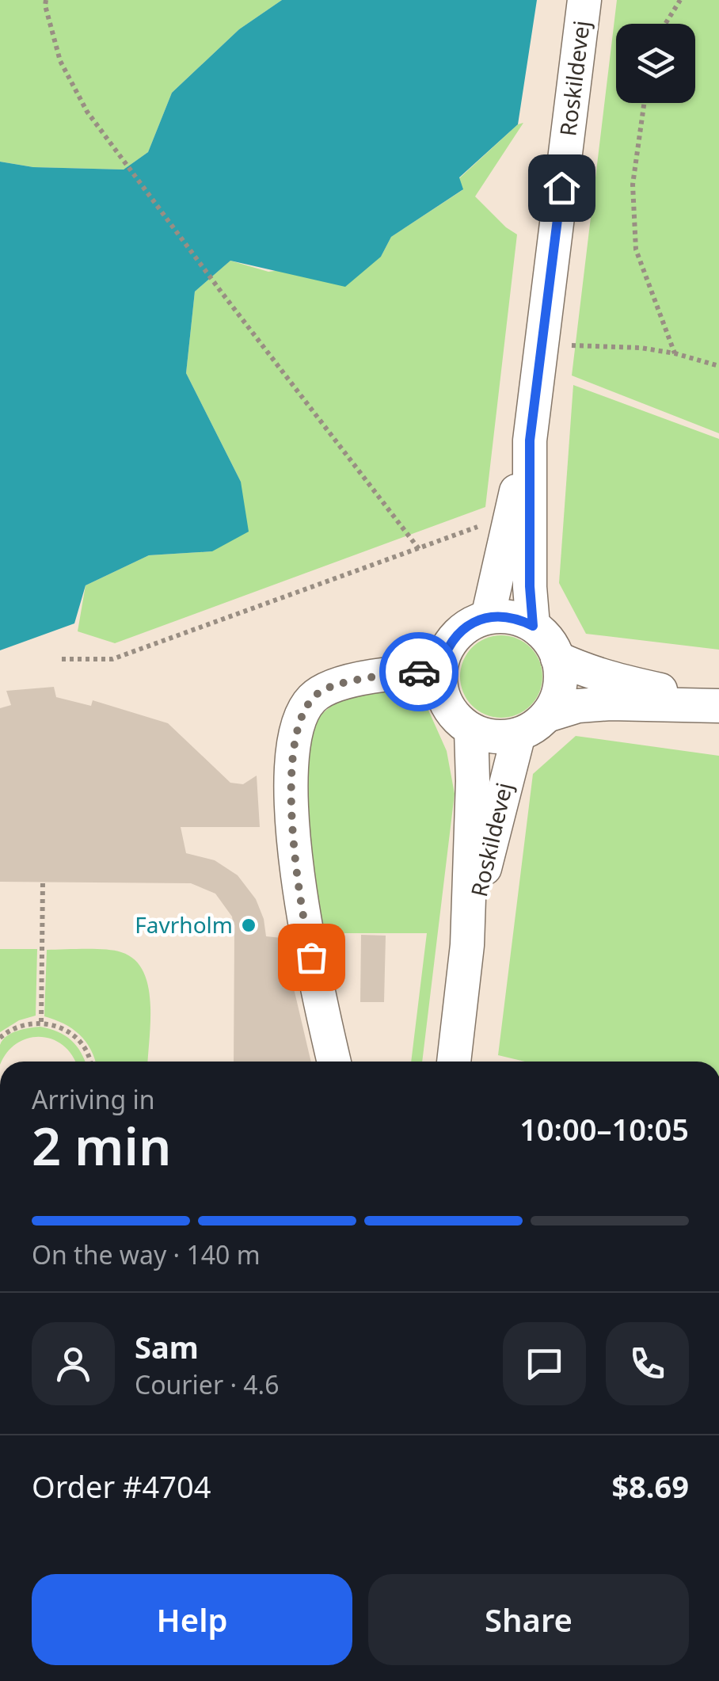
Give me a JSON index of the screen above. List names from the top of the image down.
{
  "streets": {
    "street": ["Roskildevej"]
  },
  "places": ["Favrholm"],
  "page": {
    "heading": ["2 min", "Arriving in", "10:00–10:05"],
    "panel": [
      "Sam",
      "Courier · 4.6",
      "Order #4704",
      "$8.69"
    ],
    "bar": "On the way · 140 m",
    "buttons": ["Help", "Share"]
  }
}
